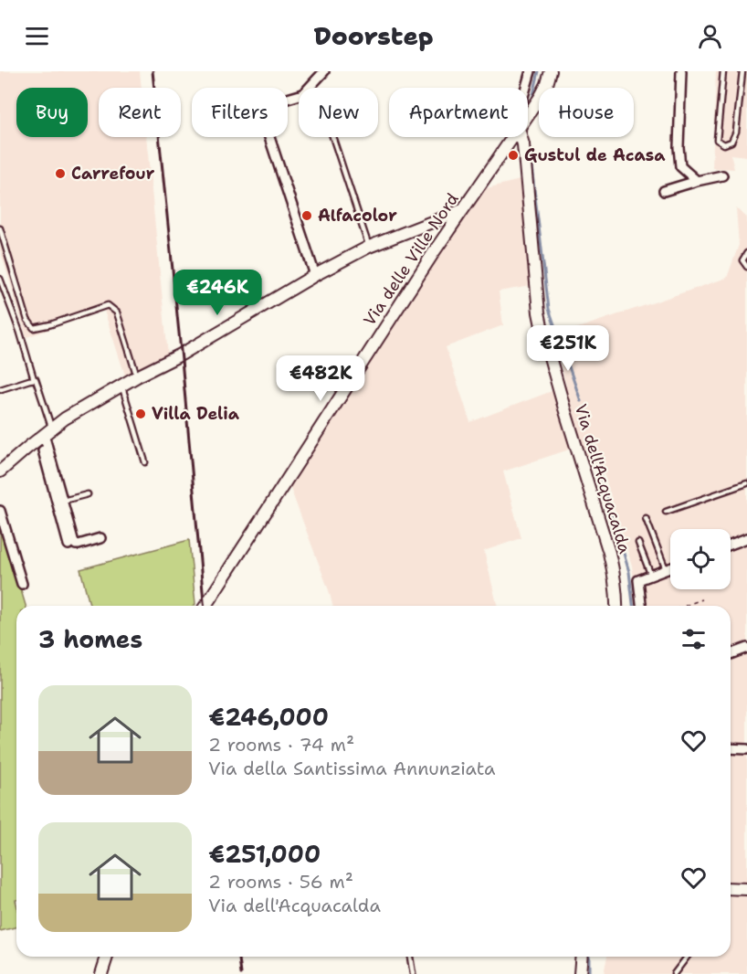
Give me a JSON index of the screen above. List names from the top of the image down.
{
  "streets": {
    "street": ["Via delle Ville Nord", "Via dell'Acquacalda"]
  },
  "places": [
    "Gustul de Acasa",
    "Carrefour",
    "Alfacolor",
    "Villa Delia"
  ],
  "page": {
    "header": "Doorstep",
    "chip": [
      "Buy",
      "Rent",
      "Filters",
      "New",
      "Apartment",
      "House"
    ],
    "price": ["€246K", "€251K", "€482K"],
    "heading": "3 homes",
    "list": [
      {
        "name": "€246,000",
        "note": "2 rooms · 74 m² · Via della Santissima Annunziata"
      },
      {
        "name": "€251,000",
        "note": "2 rooms · 56 m² · Via dell'Acquacalda"
      }
    ]
  }
}
